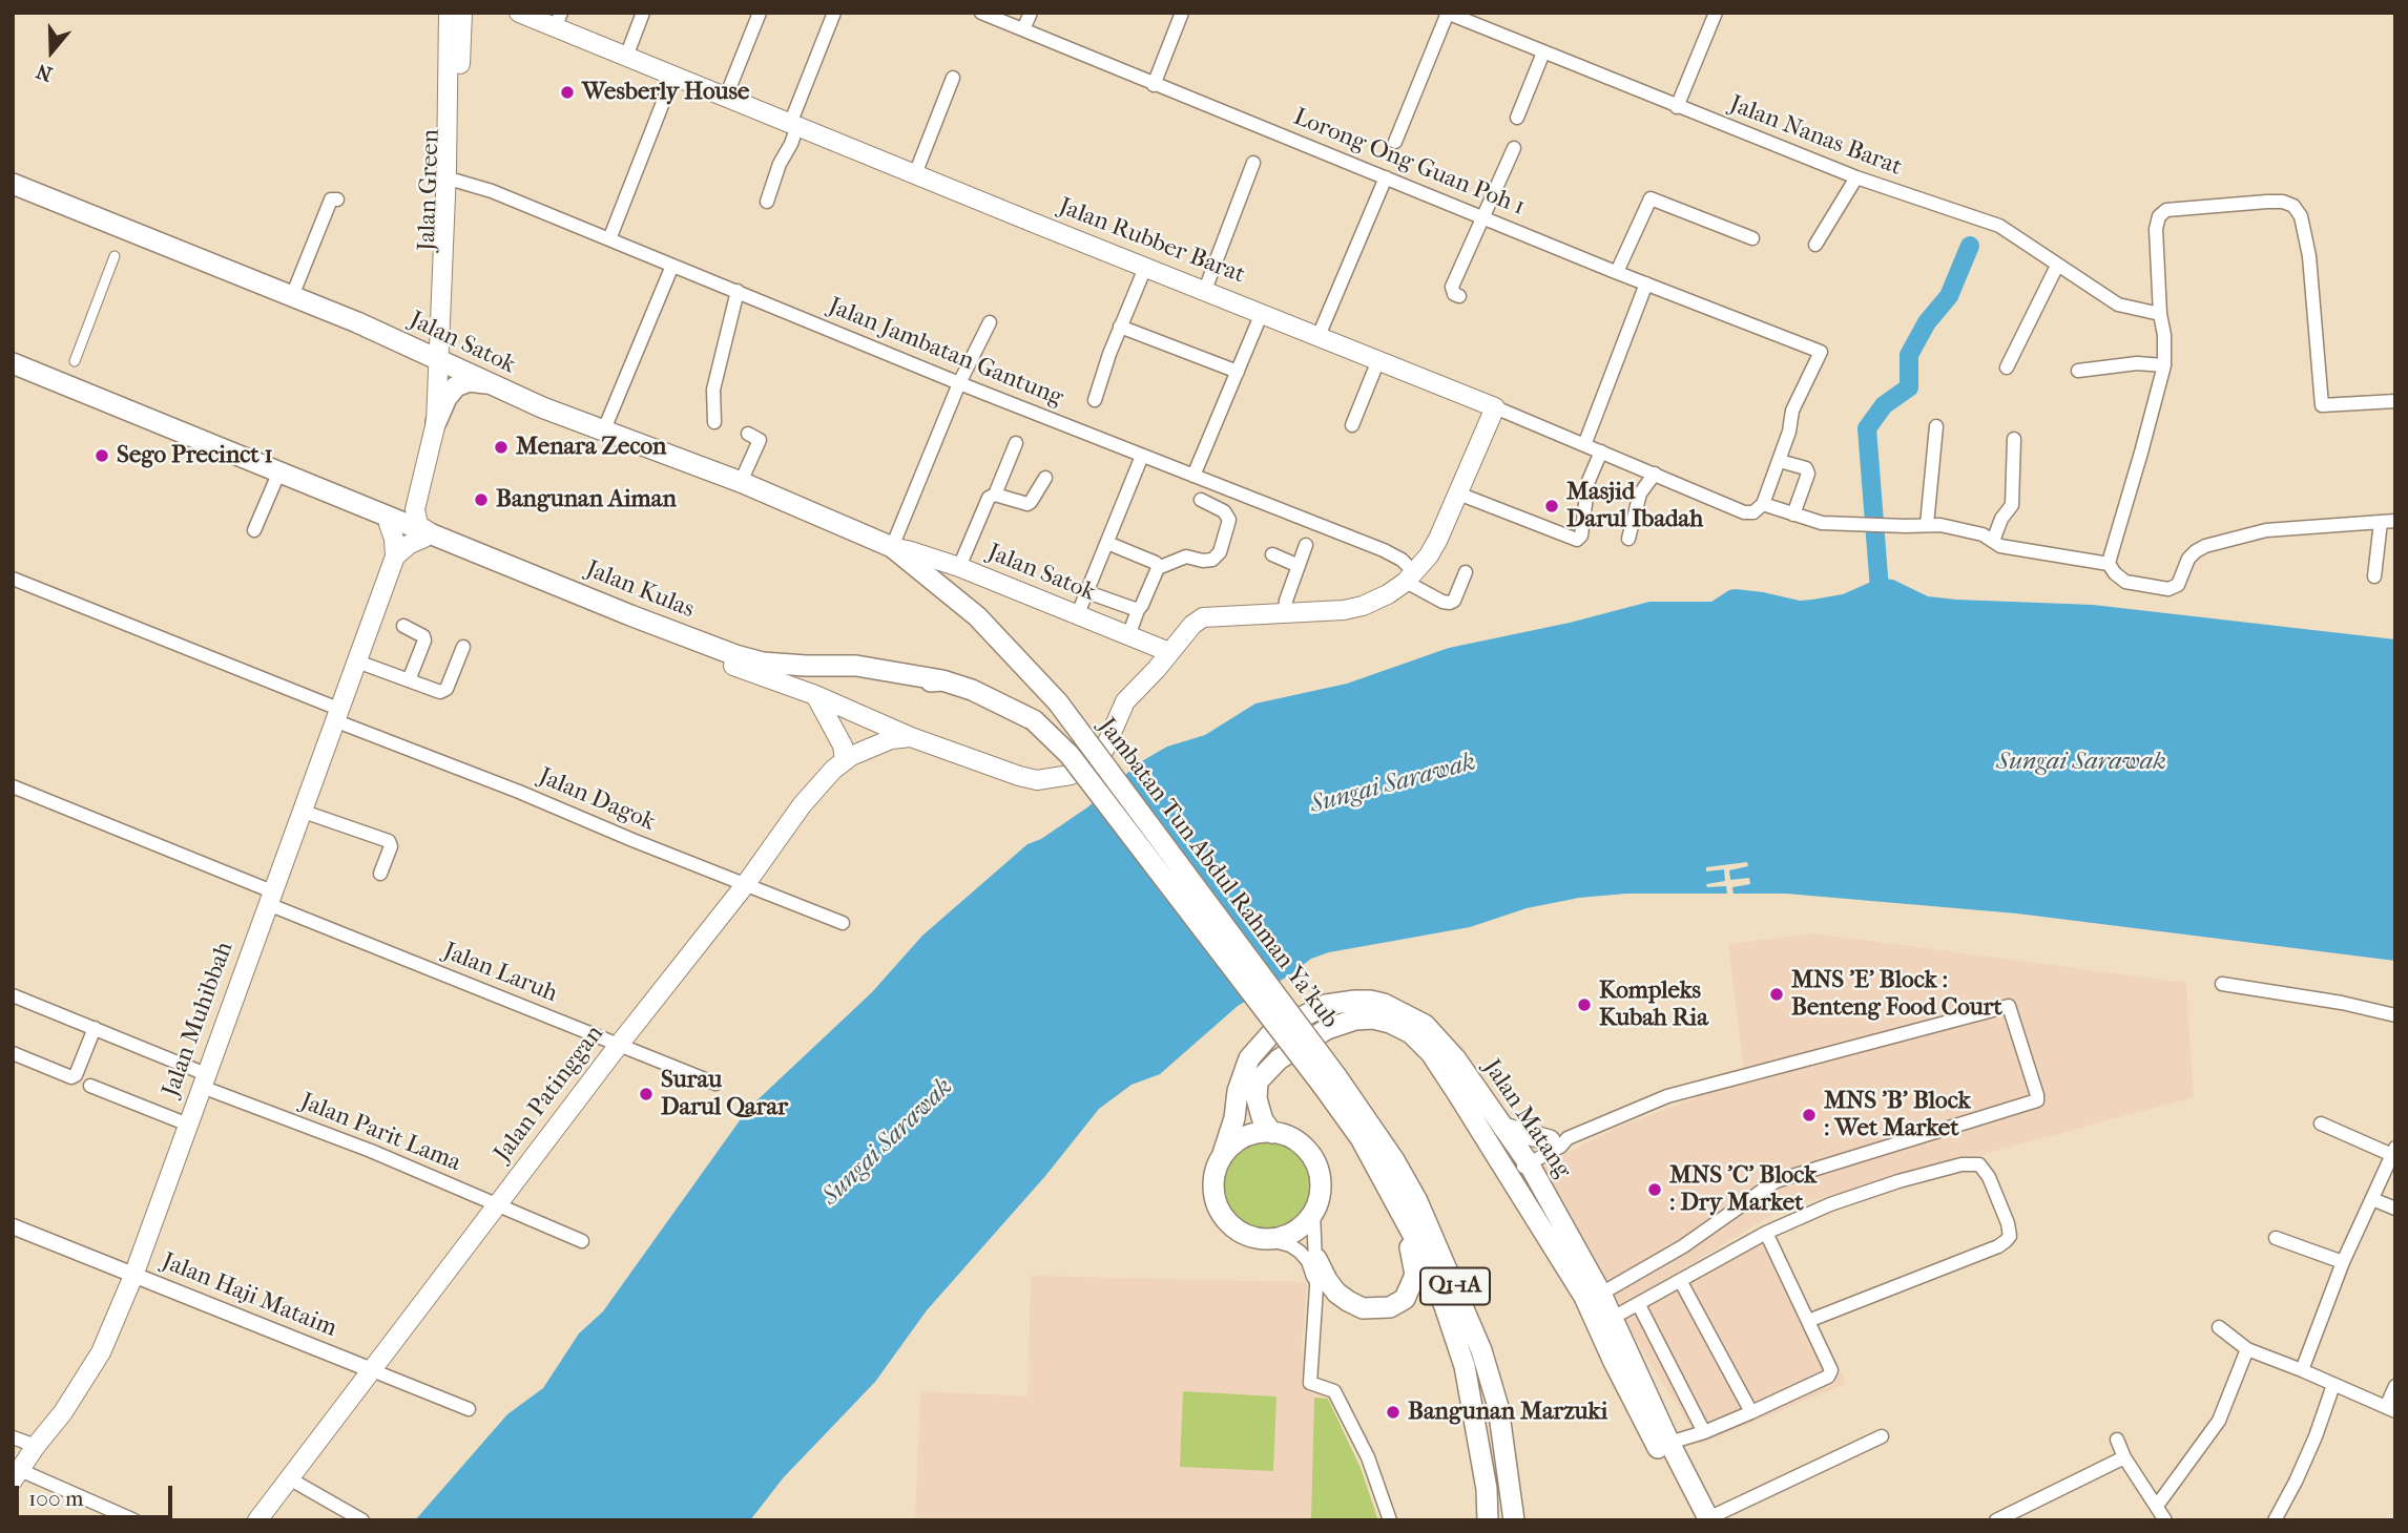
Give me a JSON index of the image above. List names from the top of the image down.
{
  "streets": {
    "main road": [
      "Jalan Green",
      "Jalan Rubber Barat",
      "Jalan Satok",
      "Jalan Kulas",
      "Jambatan Tun Abdul Rahman Ya'kub",
      "Jalan Muhibbah",
      "Jalan Patinggan",
      "Jalan Matang",
      "Q1-1A"
    ],
    "street": [
      "Jalan Nanas Barat",
      "Lorong Ong Guan Poh 1",
      "Jalan Jambatan Gantung",
      "Jalan Dagok",
      "Jalan Laruh",
      "Jalan Parit Lama",
      "Jalan Haji Mataim"
    ]
  },
  "crossings": [
    ["Jalan Green", "Jalan Satok"],
    ["Jalan Green", "Jalan Jambatan Gantung"],
    ["Jalan Satok", "Jalan Kulas"],
    ["Jalan Satok", "Jambatan Tun Abdul Rahman Ya'kub"],
    ["Jalan Jambatan Gantung", "Jalan Kulas"],
    ["Jalan Kulas", "Jambatan Tun Abdul Rahman Ya'kub"],
    ["Jalan Kulas", "Jalan Patinggan"],
    ["Jalan Dagok", "Jalan Muhibbah"],
    ["Jalan Dagok", "Jalan Patinggan"],
    ["Jambatan Tun Abdul Rahman Ya'kub", "Q1-1A"],
    ["Jalan Laruh", "Jalan Muhibbah"],
    ["Jalan Laruh", "Jalan Patinggan"],
    ["Jalan Muhibbah", "Jalan Parit Lama"],
    ["Jalan Muhibbah", "Jalan Haji Mataim"],
    ["Jalan Patinggan", "Jalan Parit Lama"],
    ["Jalan Patinggan", "Jalan Haji Mataim"]
  ],
  "water": ["Sungai Sarawak"],
  "places": [
    "Wesberly House",
    "Menara Zecon",
    "Sego Precinct 1",
    "Bangunan Aiman",
    "Masjid Darul Ibadah",
    "MNS 'E' Block : Benteng Food Court",
    "Kompleks Kubah Ria",
    "Surau Darul Qarar",
    "MNS 'B' Block : Wet Market",
    "MNS 'C' Block : Dry Market",
    "Bangunan Marzuki"
  ],
  "scale_bar": "100 m",
  "north": "bottom"
}
